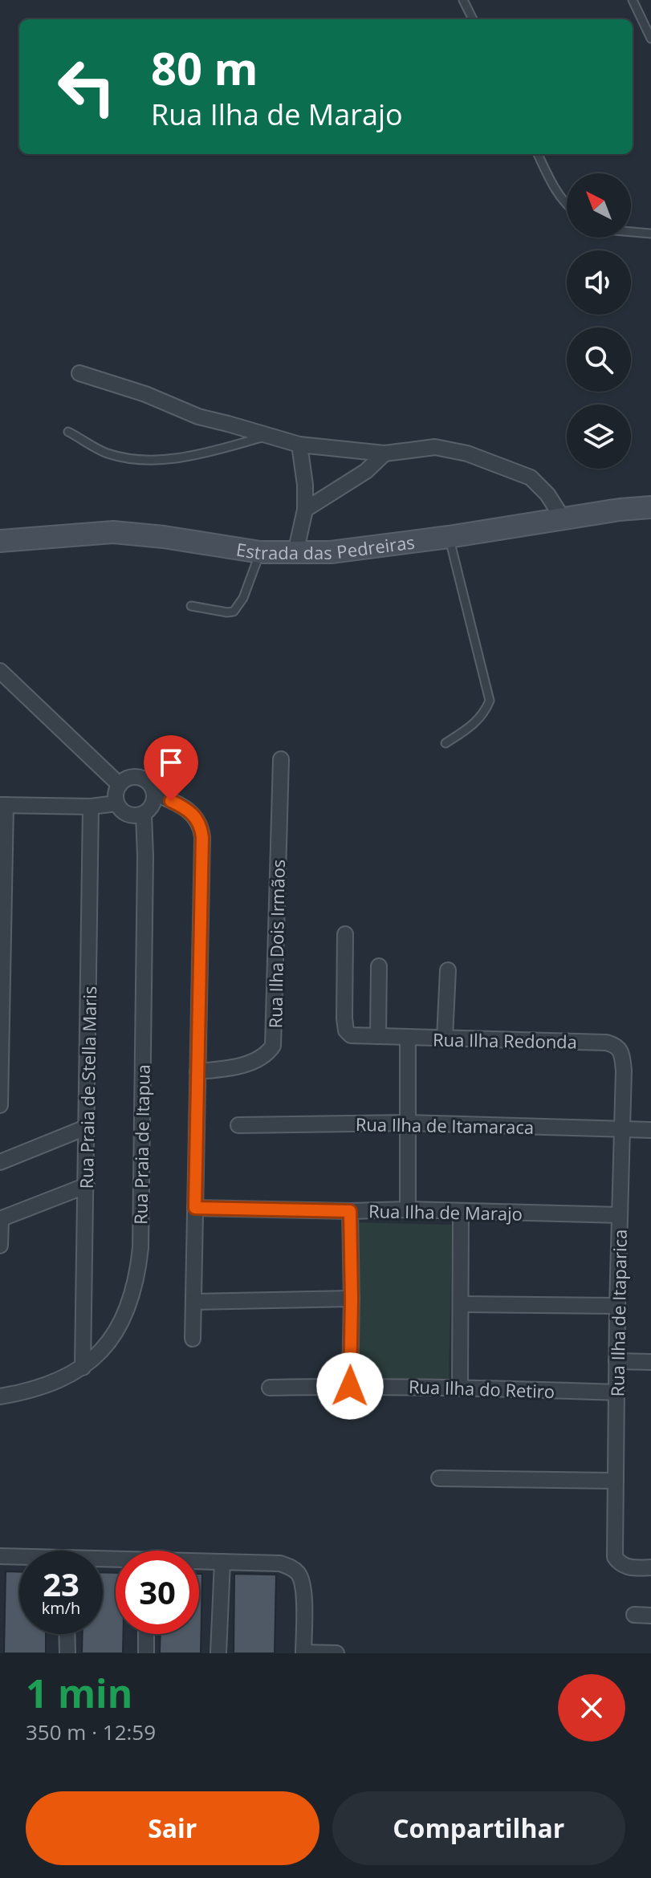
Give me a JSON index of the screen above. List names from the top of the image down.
{
  "streets": {
    "street": [
      "Estrada das Pedreiras",
      "Rua Ilha Dois Irmãos",
      "Rua Ilha Redonda",
      "Rua Praia de Stella Maris",
      "Rua Ilha de Itamaraca",
      "Rua Praia de Itapua",
      "Rua Ilha de Marajo",
      "Rua Ilha de Itaparica",
      "Rua Ilha do Retiro"
    ]
  },
  "crossings": [
    ["Rua Ilha Redonda", "Rua Ilha de Itaparica"],
    ["Rua Praia de Stella Maris", "Rua Praia de Itapua"],
    ["Rua Ilha de Itamaraca", "Rua Ilha de Itaparica"],
    ["Rua Ilha de Marajo", "Rua Ilha de Itaparica"],
    ["Rua Ilha de Itaparica", "Rua Ilha do Retiro"]
  ],
  "north": "top left",
  "page": {
    "turn": ["80 m", "Rua Ilha de Marajo"],
    "speed": "23 km/h",
    "limit": "30",
    "heading": ["1 min", "350 m · 12:59"],
    "buttons": ["Sair", "Compartilhar"]
  }
}
